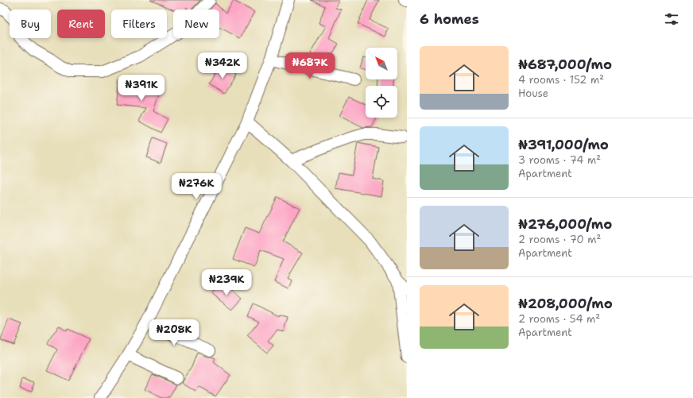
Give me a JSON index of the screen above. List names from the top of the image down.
{
  "north": "top left",
  "page": {
    "heading": "6 homes",
    "chip": [
      "Buy",
      "Rent",
      "Filters",
      "New"
    ],
    "list": [
      {
        "name": "₦687,000/mo",
        "note": "4 rooms · 152 m² · House"
      },
      {
        "name": "₦391,000/mo",
        "note": "3 rooms · 74 m² · Apartment"
      },
      {
        "name": "₦276,000/mo",
        "note": "2 rooms · 70 m² · Apartment"
      },
      {
        "name": "₦208,000/mo",
        "note": "2 rooms · 54 m² · Apartment"
      }
    ],
    "price": [
      "₦342K",
      "₦687K",
      "₦391K",
      "₦276K",
      "₦239K",
      "₦208K"
    ]
  }
}
